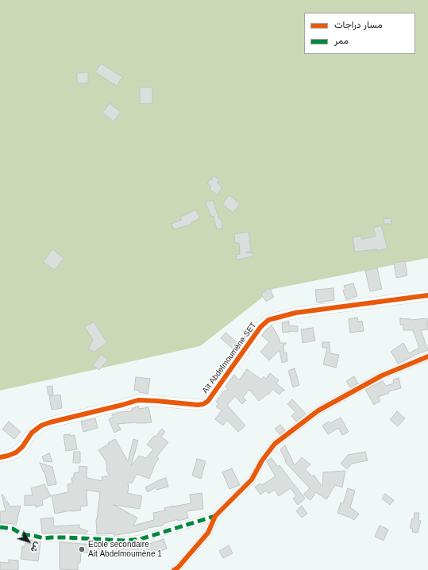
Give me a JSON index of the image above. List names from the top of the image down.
{
  "streets": {
    "street": ["Aït Abdelmoumène-SET"]
  },
  "places": ["Ecole secondaire Ait Abdelmoumène 1"],
  "legend": ["مسار دراجات", "ممر"],
  "north": "bottom right"
}
